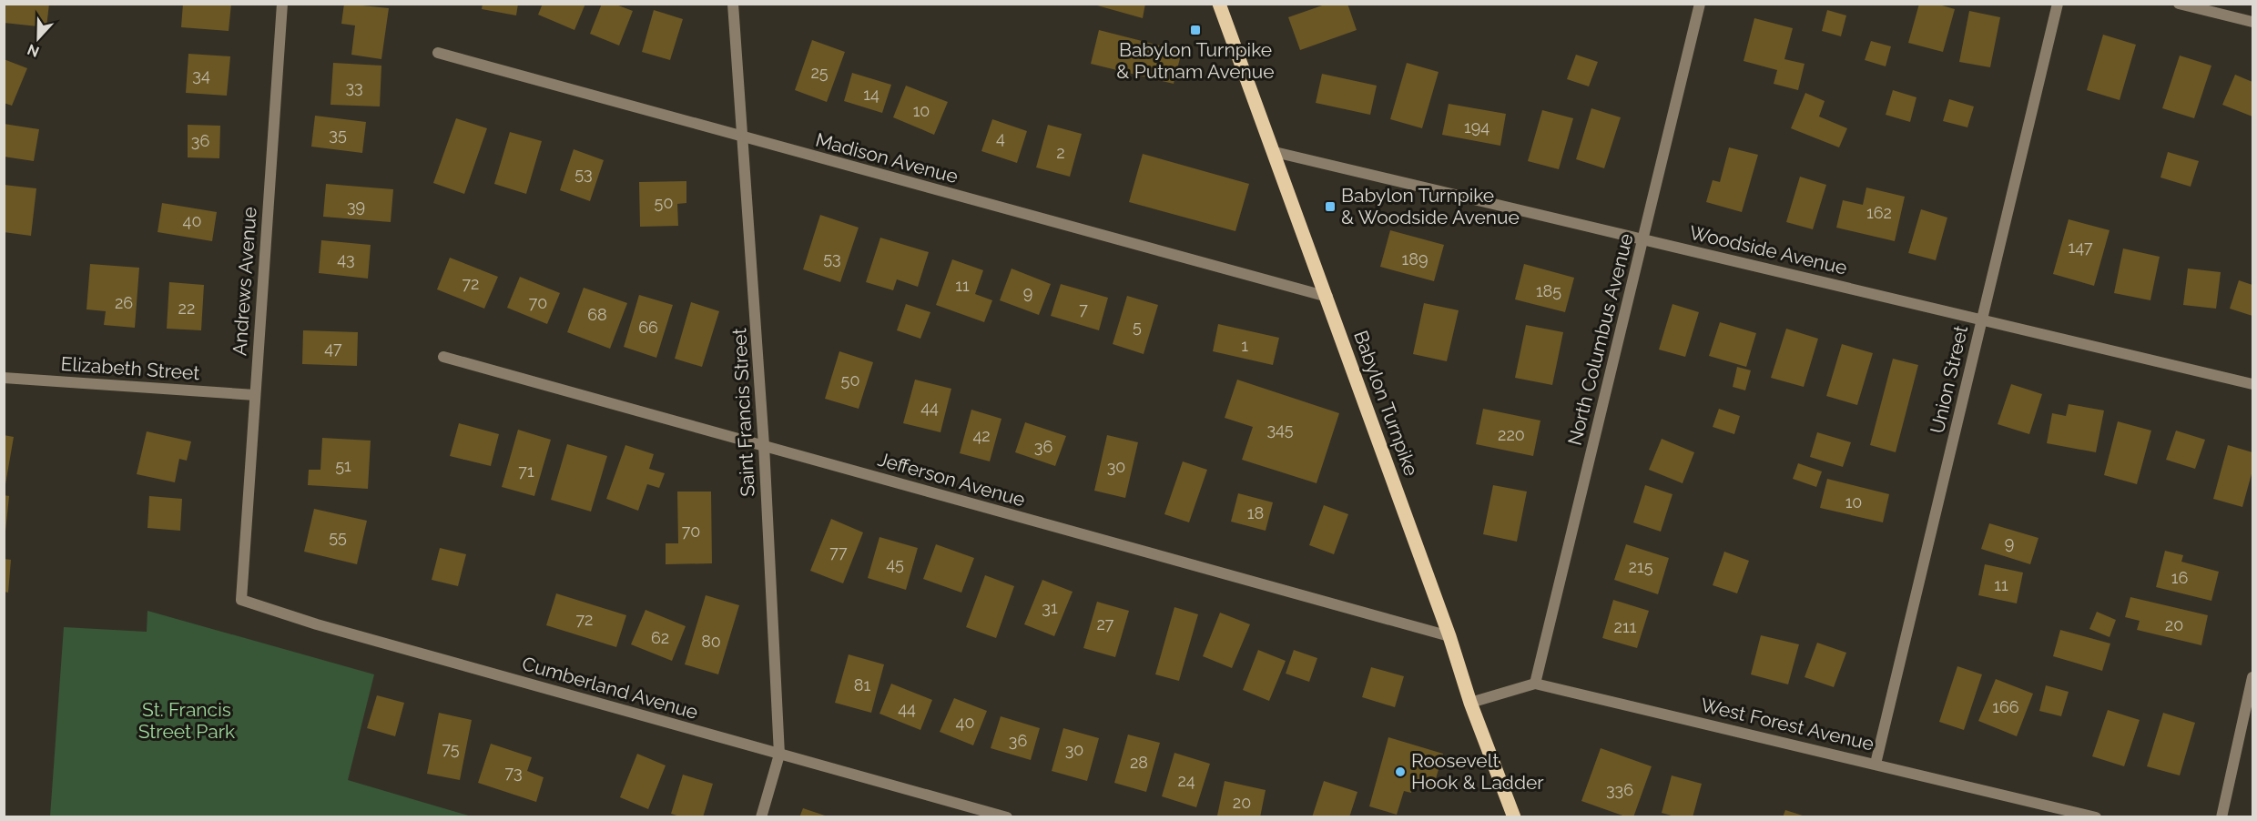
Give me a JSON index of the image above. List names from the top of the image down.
{
  "streets": {
    "main road": ["Babylon Turnpike"],
    "street": [
      "Madison Avenue",
      "Woodside Avenue",
      "Andrews Avenue",
      "North Columbus Avenue",
      "Elizabeth Street",
      "Union Street",
      "Saint Francis Street",
      "Jefferson Avenue",
      "Cumberland Avenue",
      "West Forest Avenue"
    ]
  },
  "crossings": [
    ["Madison Avenue", "Babylon Turnpike"],
    ["Madison Avenue", "Saint Francis Street"],
    ["Woodside Avenue", "North Columbus Avenue"],
    ["Woodside Avenue", "Union Street"],
    ["Woodside Avenue", "Babylon Turnpike"],
    ["Andrews Avenue", "Elizabeth Street"],
    ["Andrews Avenue", "Cumberland Avenue"],
    ["North Columbus Avenue", "West Forest Avenue"],
    ["Union Street", "West Forest Avenue"],
    ["Babylon Turnpike", "Jefferson Avenue"],
    ["Saint Francis Street", "Jefferson Avenue"],
    ["Saint Francis Street", "Cumberland Avenue"]
  ],
  "parks": ["St. Francis Street Park"],
  "places": {
    "transit": ["Babylon Turnpike & Putnam Avenue", "Babylon Turnpike & Woodside Avenue"],
    "other": ["Roosevelt Hook & Ladder"]
  },
  "house_numbers": [
    "25",
    "34",
    "33",
    "14",
    "10",
    "194",
    "35",
    "4",
    "36",
    "2",
    "53",
    "50",
    "39",
    "162",
    "40",
    "147",
    "53",
    "43",
    "189",
    "72",
    "11",
    "185",
    "9",
    "26",
    "70",
    "22",
    "7",
    "68",
    "5",
    "66",
    "1",
    "47",
    "50",
    "44",
    "345",
    "220",
    "42",
    "36",
    "51",
    "30",
    "71",
    "10",
    "18",
    "70",
    "55",
    "9",
    "77",
    "45",
    "215",
    "16",
    "11",
    "31",
    "72",
    "27",
    "20",
    "211",
    "62",
    "80",
    "81",
    "166",
    "44",
    "40",
    "36",
    "75",
    "30",
    "28",
    "73",
    "24",
    "336",
    "20"
  ],
  "north": "bottom"
}
